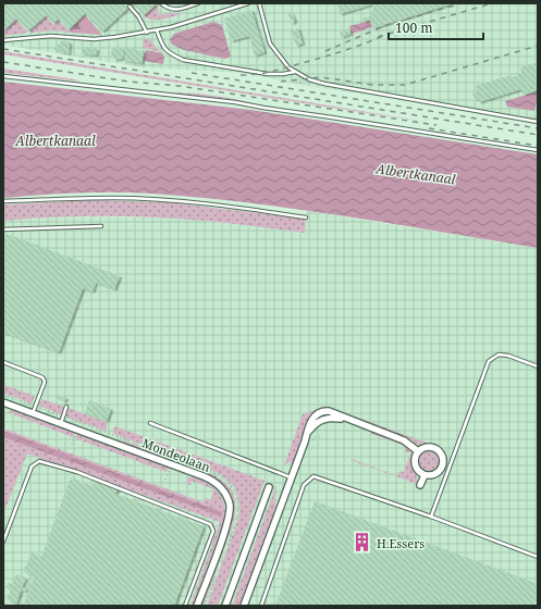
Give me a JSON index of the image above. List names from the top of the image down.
{
  "streets": {
    "street": ["Mondeolaan"]
  },
  "water": ["Albertkanaal"],
  "places": {
    "building": ["H.Essers"]
  },
  "scale_bar": "100 m"
}
